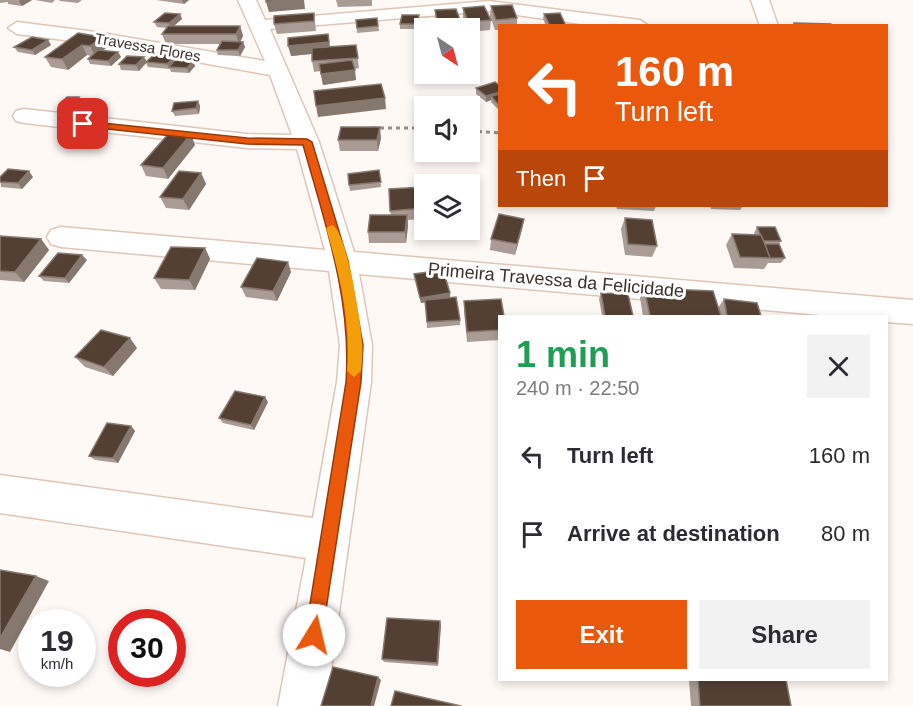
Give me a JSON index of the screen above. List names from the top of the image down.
{
  "streets": {
    "street": ["Travessa Flores", "Primeira Travessa da Felicidade"]
  },
  "north": "bottom right",
  "page": {
    "turn": ["160 m", "Turn left"],
    "then": "Then",
    "heading": ["1 min", "240 m · 22:50"],
    "list": [
      {
        "name": "Turn left",
        "value": "160 m"
      },
      {
        "name": "Arrive at destination",
        "value": "80 m"
      }
    ],
    "buttons": ["Exit", "Share"],
    "speed": "19 km/h",
    "limit": "30"
  }
}
